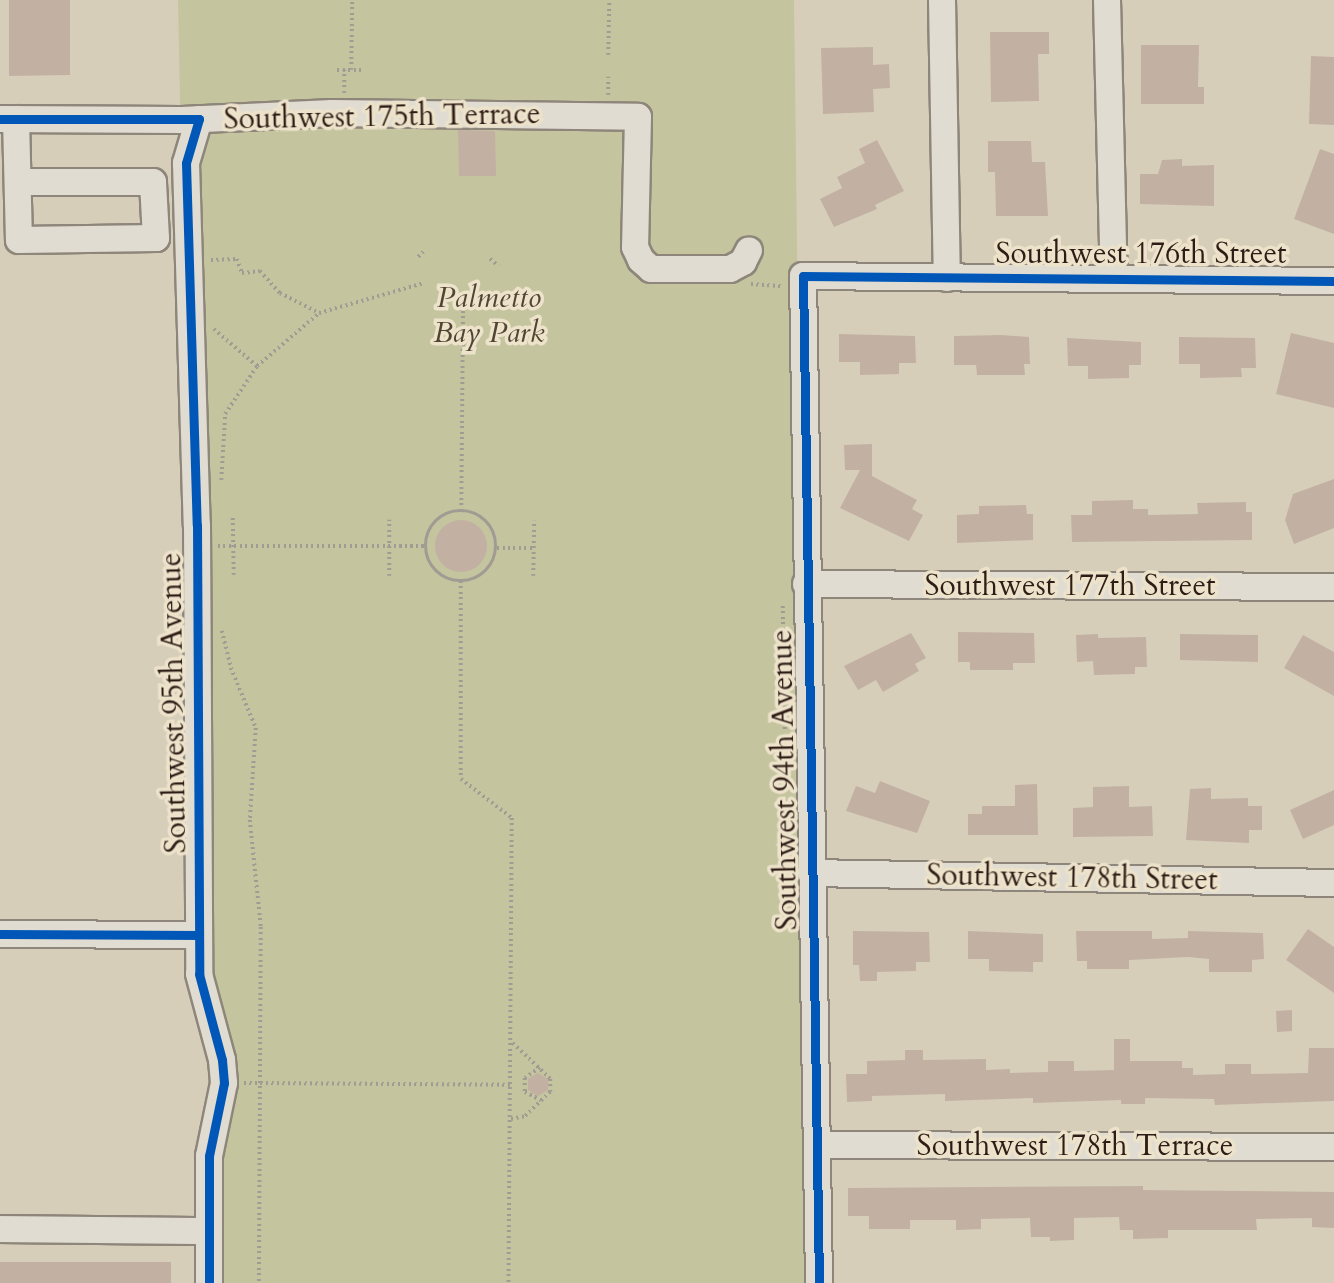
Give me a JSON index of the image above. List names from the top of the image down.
{
  "streets": {
    "street": [
      "Southwest 175th Terrace",
      "Southwest 176th Street",
      "Southwest 177th Street",
      "Southwest 95th Avenue",
      "Southwest 94th Avenue",
      "Southwest 178th Street",
      "Southwest 178th Terrace"
    ]
  },
  "crossings": [
    ["Southwest 175th Terrace", "Southwest 95th Avenue"],
    ["Southwest 176th Street", "Southwest 94th Avenue"],
    ["Southwest 177th Street", "Southwest 94th Avenue"],
    ["Southwest 94th Avenue", "Southwest 178th Street"],
    ["Southwest 94th Avenue", "Southwest 178th Terrace"]
  ],
  "parks": ["Palmetto Bay Park"]
}
